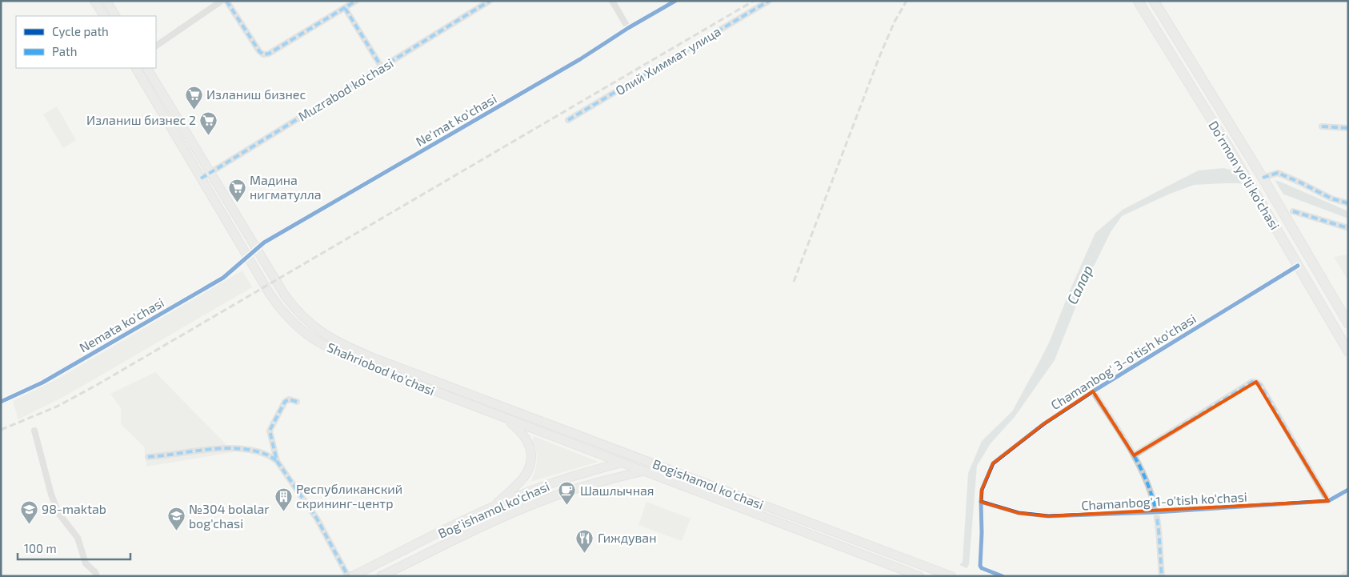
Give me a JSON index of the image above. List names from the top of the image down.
{
  "streets": {
    "main road": [
      "Do‘rmon yo‘li ko‘chasi",
      "Shahriobod ko'chasi",
      "Bogishamol ko'chasi",
      "Bog'ishamol ko'chasi"
    ],
    "street": [
      "Олий Химмат улица",
      "Muzrabod ko'chasi",
      "Ne'mat ko'chasi",
      "Nemata ko'chasi",
      "Chamanbog' 3-o'tish ko'chasi",
      "Chamanbog' 1-o'tish ko'chasi"
    ]
  },
  "crossings": [
    ["Muzrabod ko'chasi", "Shahriobod ko'chasi"],
    ["Ne'mat ko'chasi", "Nemata ko'chasi"],
    ["Ne'mat ko'chasi", "Shahriobod ko'chasi"],
    ["Do‘rmon yo‘li ko‘chasi", "Chamanbog' 3-o'tish ko'chasi"],
    ["Nemata ko'chasi", "Shahriobod ko'chasi"],
    ["Chamanbog' 3-o'tish ko'chasi", "Chamanbog' 1-o'tish ko'chasi"],
    ["Shahriobod ko'chasi", "Bogishamol ko'chasi"],
    ["Shahriobod ko'chasi", "Bog'ishamol ko'chasi"],
    ["Bogishamol ko'chasi", "Bog'ishamol ko'chasi"]
  ],
  "water": ["Салар"],
  "places": {
    "supermarket": ["Изланиш бизнес", "Изланиш бизнес 2", "Мадина нигматулла"],
    "cafe": ["Шашлычная"],
    "building": ["Республиканский скрининг-центр"],
    "school or university": ["98-maktab", "№304 bolalar bog'chasi"],
    "restaurant": ["Гиждуван"]
  },
  "legend": ["Cycle path", "Path"],
  "scale_bar": "100 m"
}
